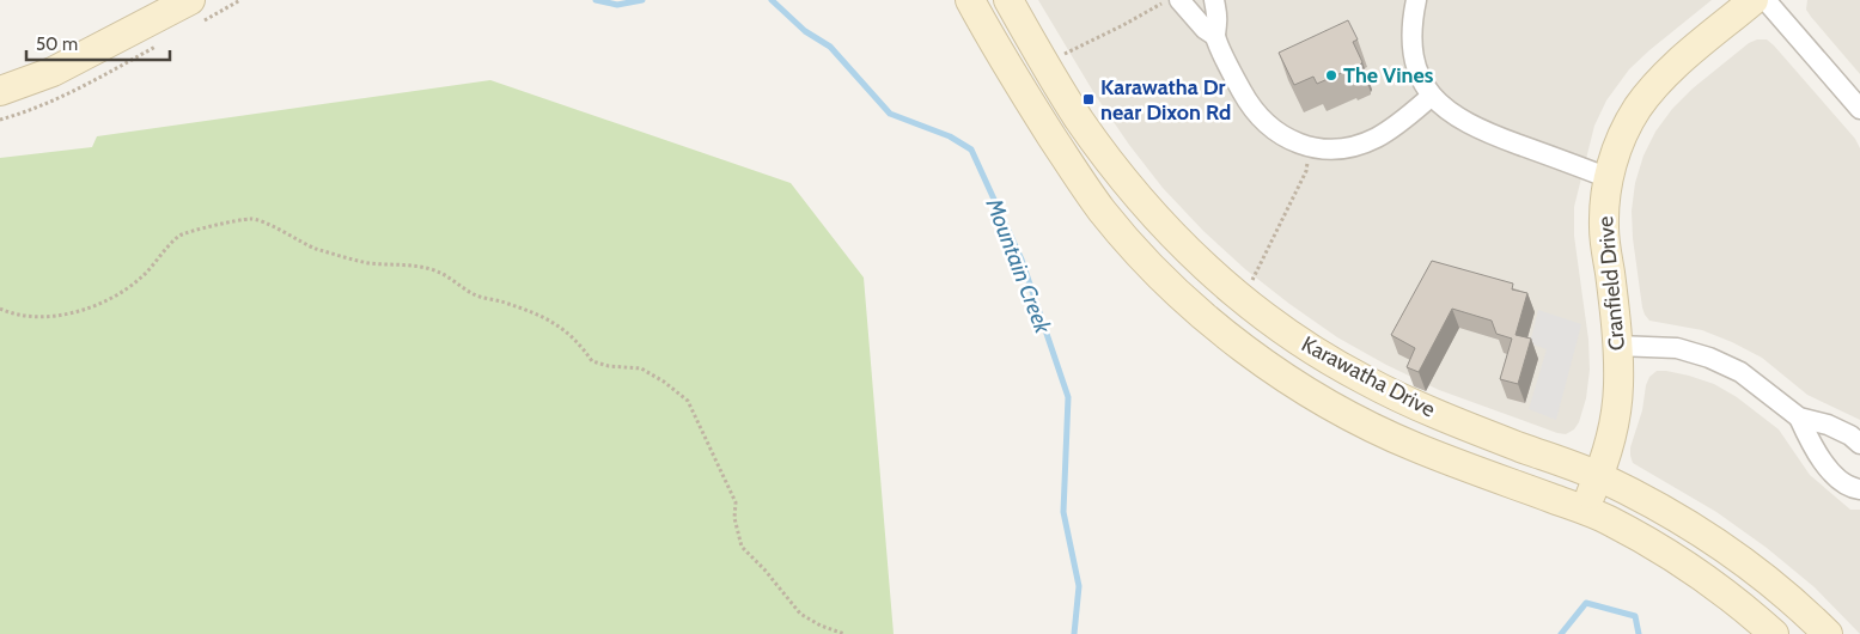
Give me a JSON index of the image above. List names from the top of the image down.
{
  "streets": {
    "main road": ["Cranfield Drive", "Karawatha Drive"]
  },
  "crossings": [
    ["Cranfield Drive", "Karawatha Drive"]
  ],
  "water": ["Mountain Creek"],
  "places": {
    "other": ["The Vines"],
    "transit": ["Karawatha Dr near Dixon Rd"]
  },
  "scale_bar": "50 m"
}
